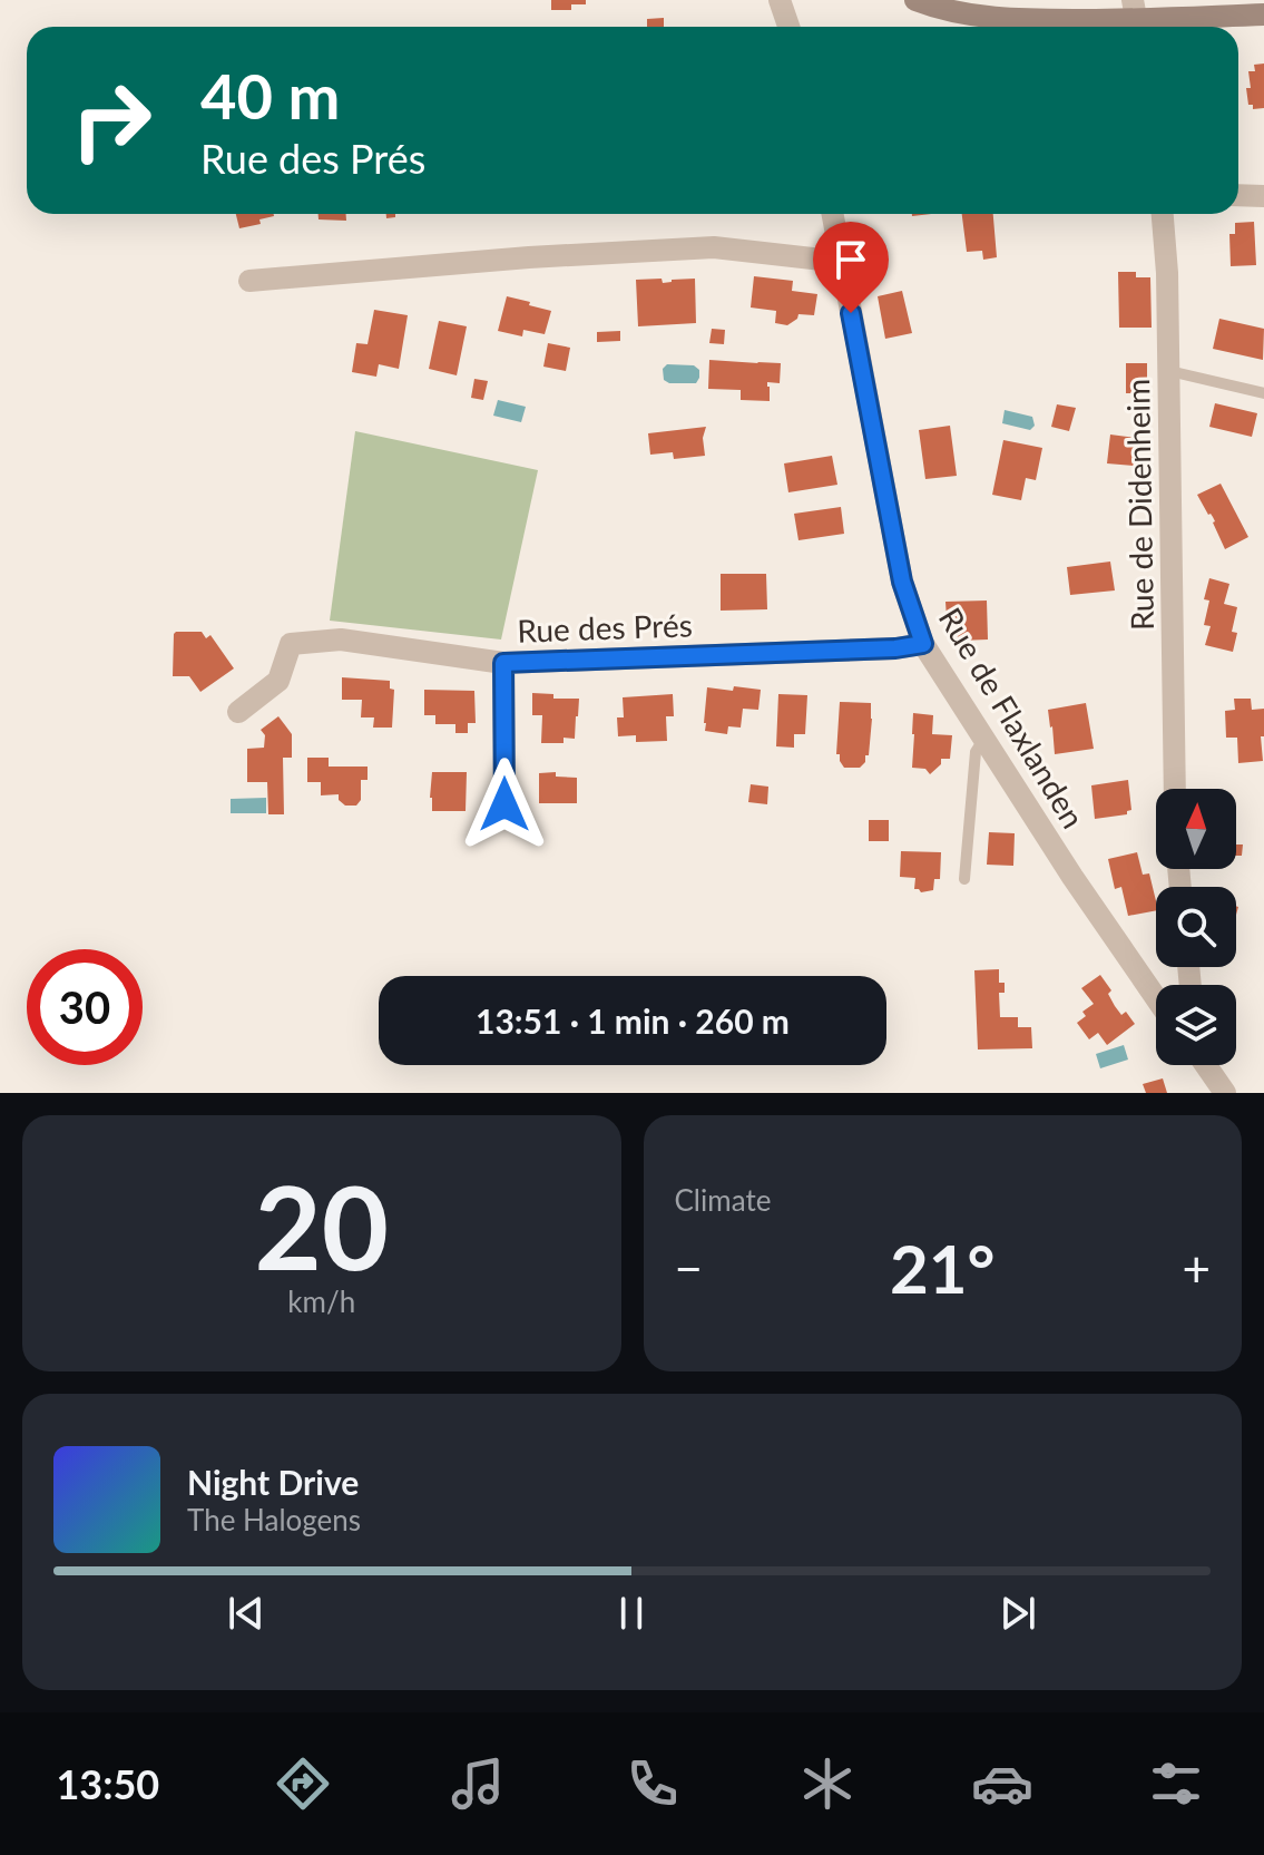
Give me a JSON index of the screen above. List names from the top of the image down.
{
  "streets": {
    "street": ["Rue de Didenheim", "Rue des Prés", "Rue de Flaxlanden"]
  },
  "crossings": [
    ["Rue des Prés", "Rue de Flaxlanden"]
  ],
  "north": "top",
  "page": {
    "turn": ["40 m", "Rue des Prés"],
    "limit": "30",
    "trip": "13:51 · 1 min · 260 m",
    "tile": [
      ["20", "km/h"],
      "Climate"
    ],
    "heat": ["−", "21°", "+"],
    "song": ["Night Drive", "The Halogens"],
    "tabs": "13:50"
  }
}
